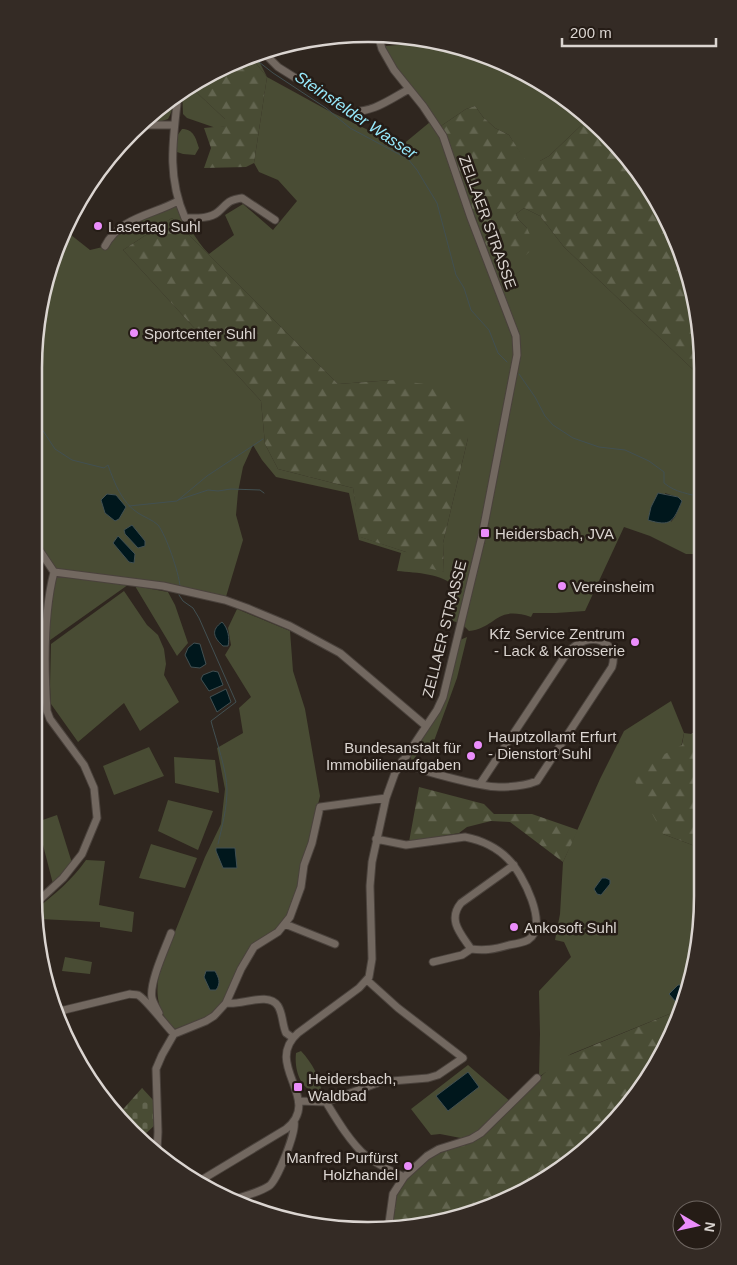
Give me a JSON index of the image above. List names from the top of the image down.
{
  "streets": {
    "street": ["ZELLAER STRASSE"]
  },
  "water": ["Steinsfelder Wasser"],
  "places": {
    "other": [
      "Lasertag Suhl",
      "Sportcenter Suhl",
      "Vereinsheim",
      "Kfz Service Zentrum - Lack & Karosserie",
      "Hauptzollamt Erfurt - Dienstort Suhl",
      "Bundesanstalt für Immobilienaufgaben",
      "Ankosoft Suhl",
      "Manfred Purfürst Holzhandel"
    ],
    "transit": ["Heidersbach, JVA", "Heidersbach, Waldbad"]
  },
  "scale_bar": "200 m",
  "north": "right"
}
